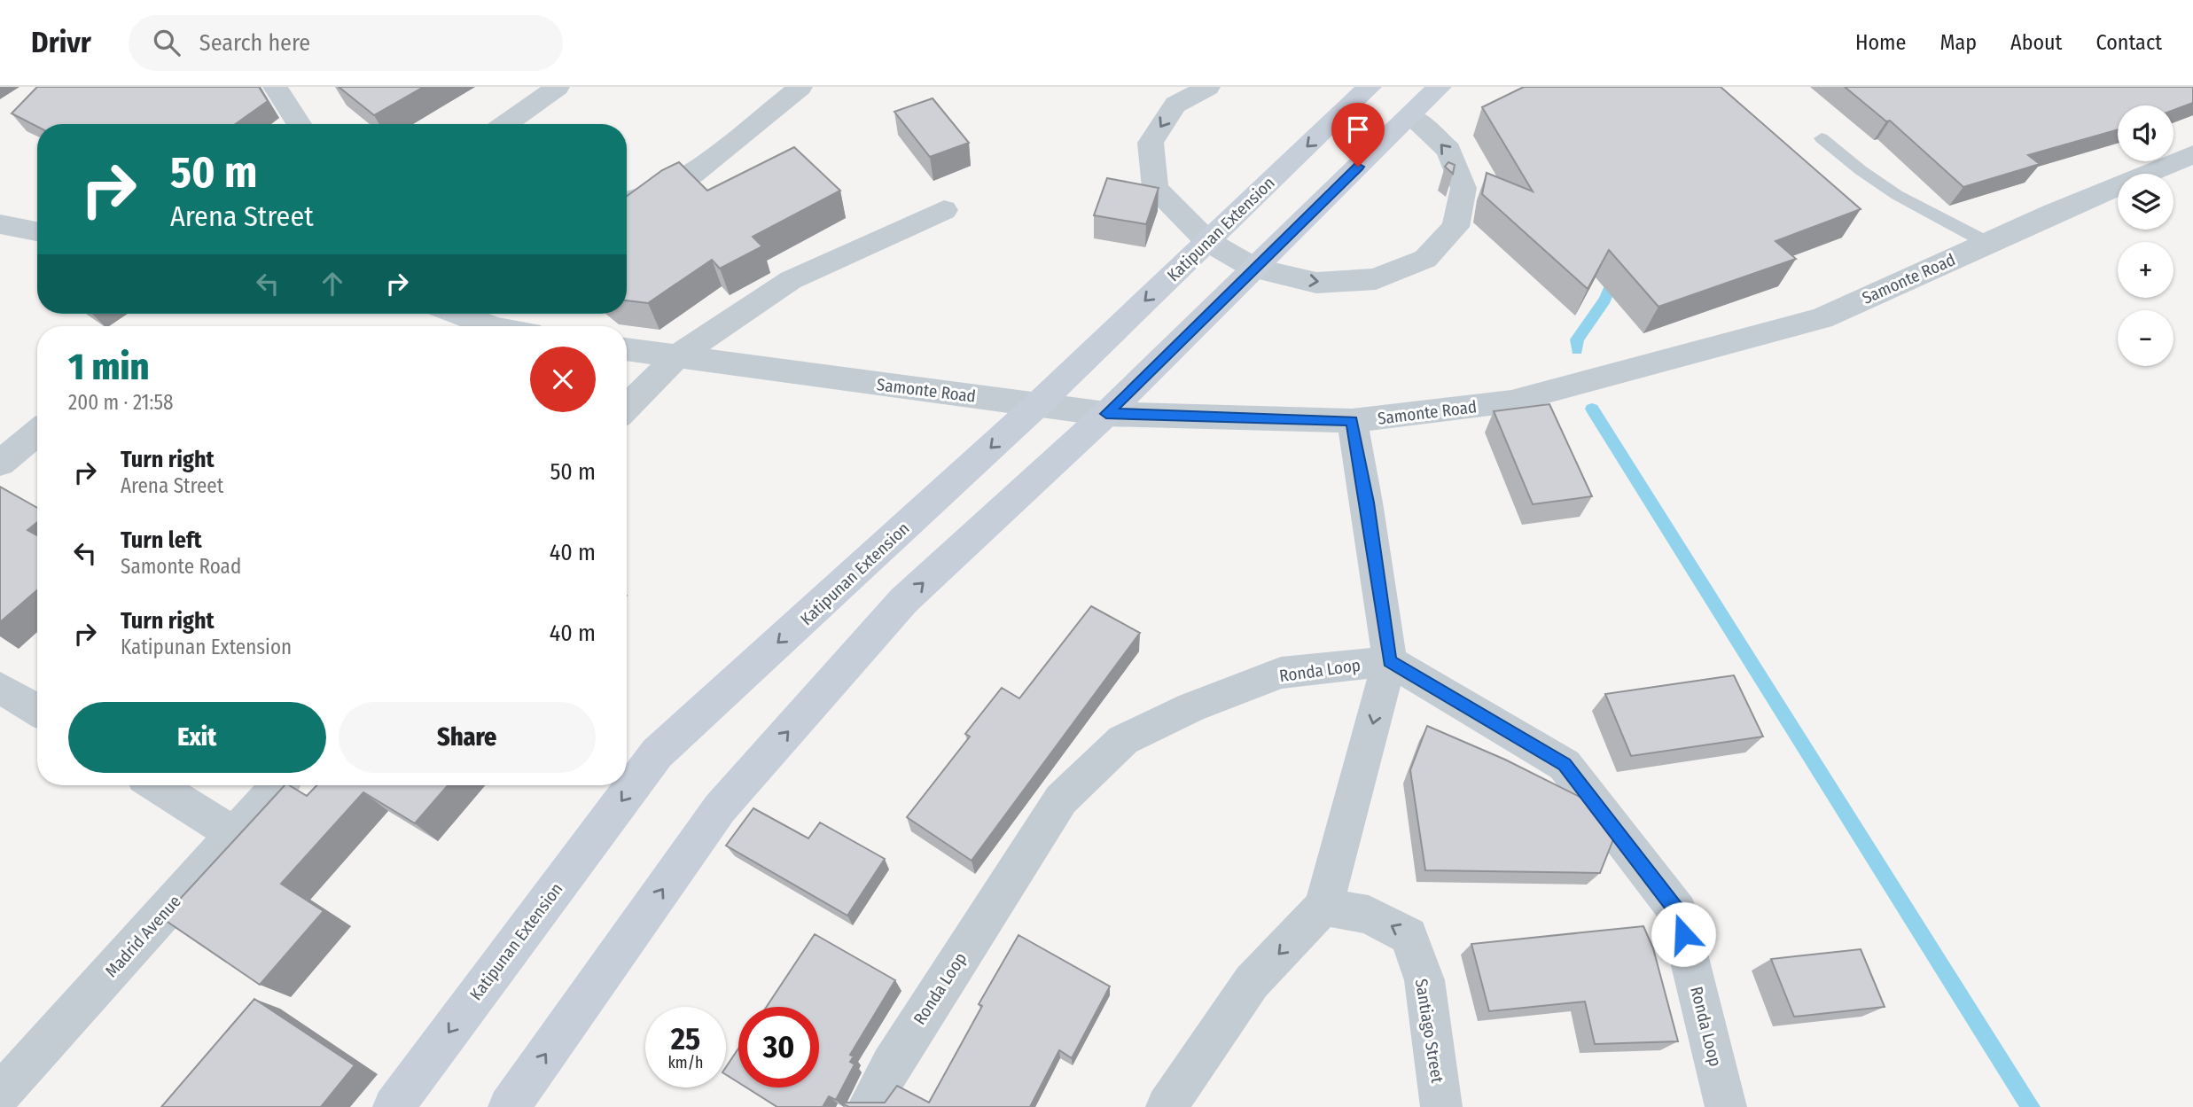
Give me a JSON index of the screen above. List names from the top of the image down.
{
  "streets": {
    "main road": ["Katipunan Extension"],
    "street": [
      "Samonte Road",
      "Ronda Loop",
      "Madrid Avenue",
      "Santiago Street"
    ]
  },
  "crossings": [
    ["Katipunan Extension", "Samonte Road"]
  ],
  "one_way": ["Santiago Street"],
  "page": {
    "header": "Drivr",
    "search": "Search here",
    "nav": [
      "Home",
      "Map",
      "About",
      "Contact"
    ],
    "map_buttons": ["+", "−"],
    "turn": ["50 m", "Arena Street"],
    "heading": ["1 min", "200 m · 21:58"],
    "list": [
      {
        "name": "Turn right",
        "note": "Arena Street",
        "value": "50 m"
      },
      {
        "name": "Turn left",
        "note": "Samonte Road",
        "value": "40 m"
      },
      {
        "name": "Turn right",
        "note": "Katipunan Extension",
        "value": "40 m"
      }
    ],
    "buttons": ["Exit", "Share"],
    "speed": "25 km/h",
    "limit": "30"
  }
}
